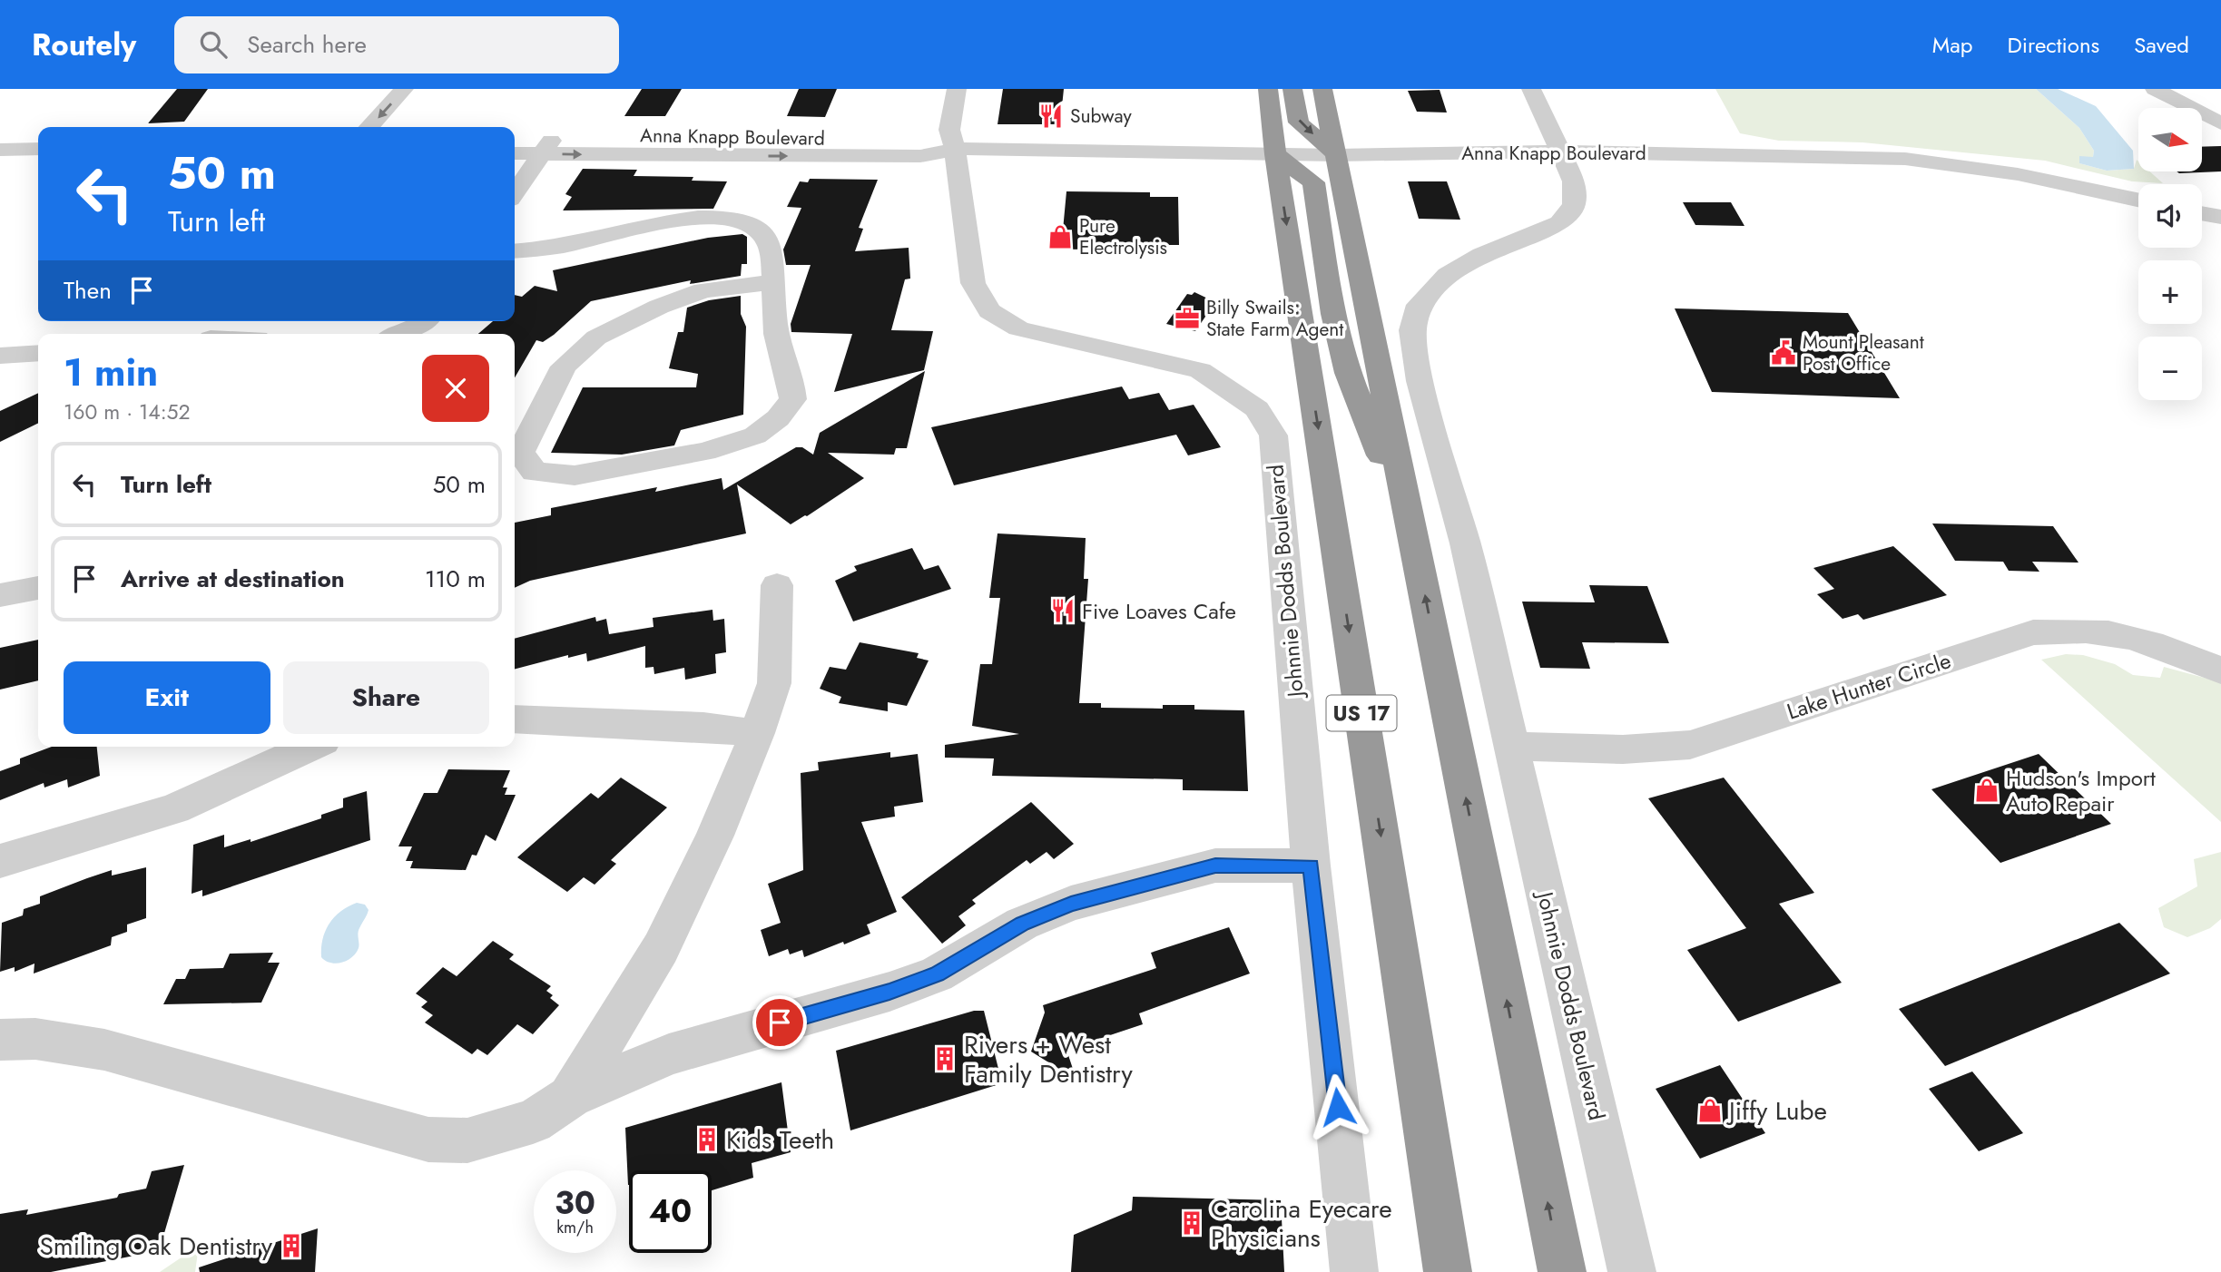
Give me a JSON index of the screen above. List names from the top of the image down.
{
  "streets": {
    "highway": ["US 17"],
    "street": ["Anna Knapp Boulevard", "Johnnie Dodds Boulevard", "Lake Hunter Circle"]
  },
  "crossings": [
    ["Anna Knapp Boulevard", "Johnnie Dodds Boulevard"],
    ["Anna Knapp Boulevard", "US 17"],
    ["Johnnie Dodds Boulevard", "Lake Hunter Circle"]
  ],
  "places": {
    "restaurant": ["Subway", "Five Loaves Cafe"],
    "shop": ["Pure Electrolysis", "Hudson's Import Auto Repair", "Jiffy Lube"],
    "office": ["Billy Swails: State Farm Agent"],
    "public building": ["Mount Pleasant Post Office"],
    "building": [
      "Rivers + West Family Dentistry",
      "Kids Teeth",
      "Carolina Eyecare Physicians",
      "Smiling Oak Dentistry"
    ]
  },
  "north": "right",
  "page": {
    "header": "Routely",
    "search": "Search here",
    "nav": ["Map", "Directions", "Saved"],
    "map_buttons": ["+", "−"],
    "turn": ["50 m", "Turn left"],
    "then": "Then",
    "heading": ["1 min", "160 m · 14:52"],
    "list": [
      {
        "name": "Turn left",
        "value": "50 m"
      },
      {
        "name": "Arrive at destination",
        "value": "110 m"
      }
    ],
    "buttons": ["Exit", "Share"],
    "speed": "30 km/h",
    "limit": "40"
  }
}
